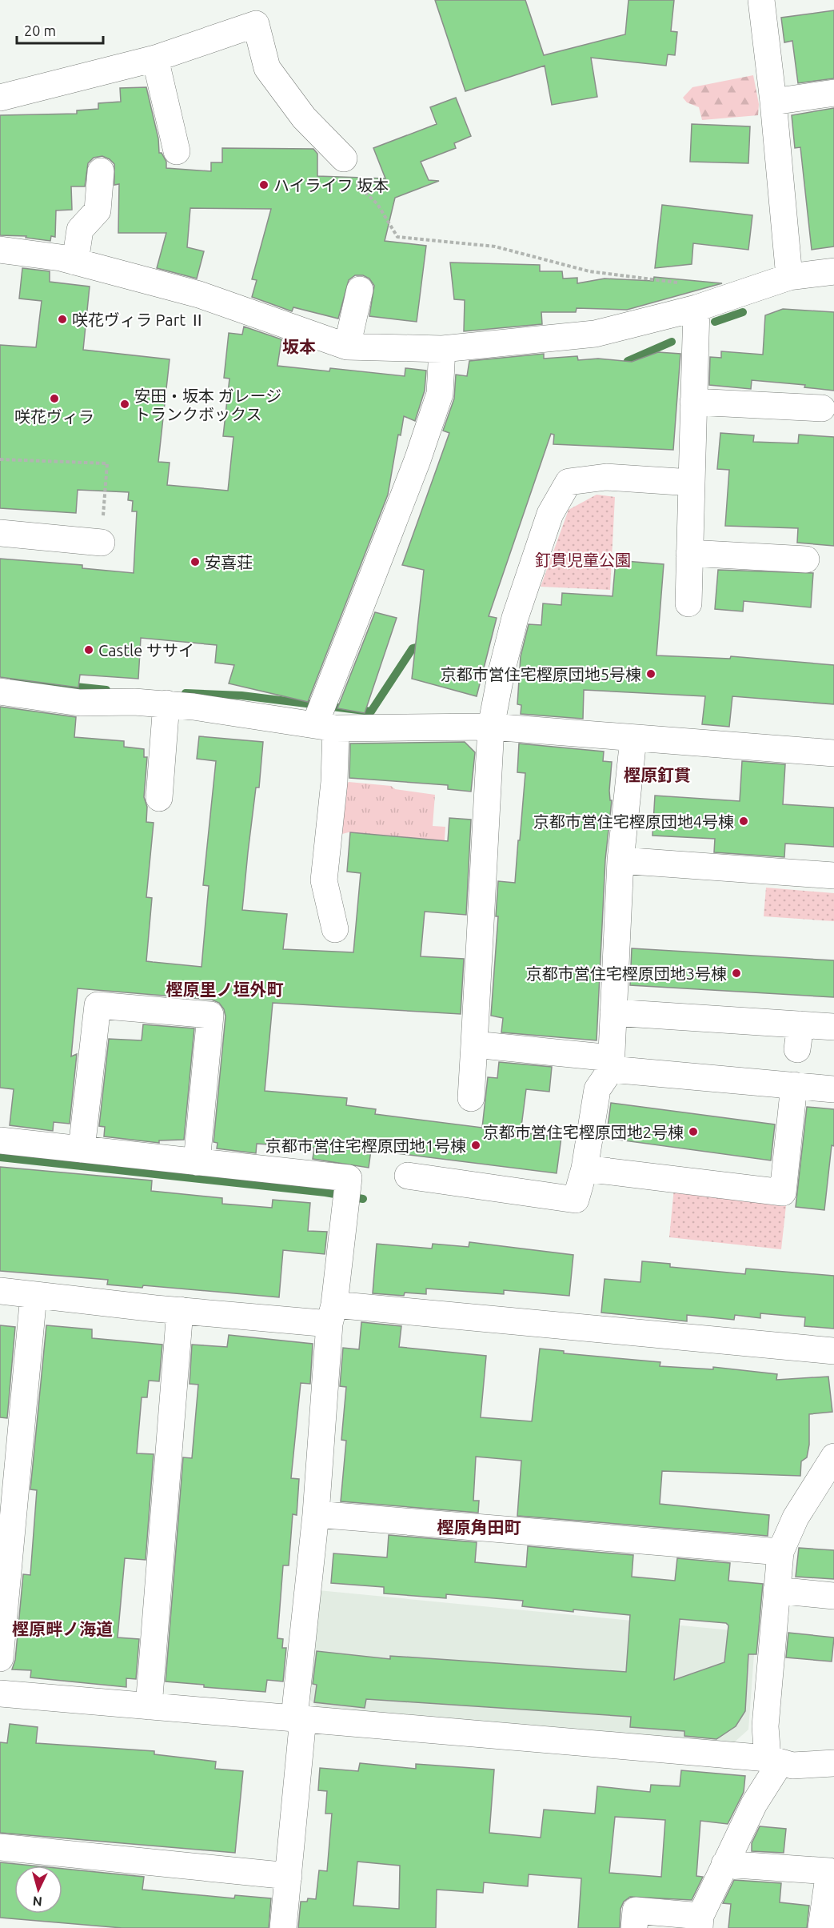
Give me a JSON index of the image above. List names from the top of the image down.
{
  "districts": [
    "坂本",
    "樫原釘貫",
    "樫原里ノ垣外町",
    "樫原角田町",
    "樫原畔ノ海道"
  ],
  "parks": ["釘貫児童公園"],
  "places": [
    "ハイライフ 坂本",
    "咲花ヴィラ Part Ⅱ",
    "咲花ヴィラ",
    "安田・坂本 ガレージ トランクボックス",
    "安喜荘",
    "Castle ササイ",
    "京都市営住宅樫原団地5号棟",
    "京都市営住宅樫原団地4号棟",
    "京都市営住宅樫原団地3号棟",
    "京都市営住宅樫原団地2号棟",
    "京都市営住宅樫原団地1号棟"
  ],
  "scale_bar": "20 m",
  "north": "bottom"
}
